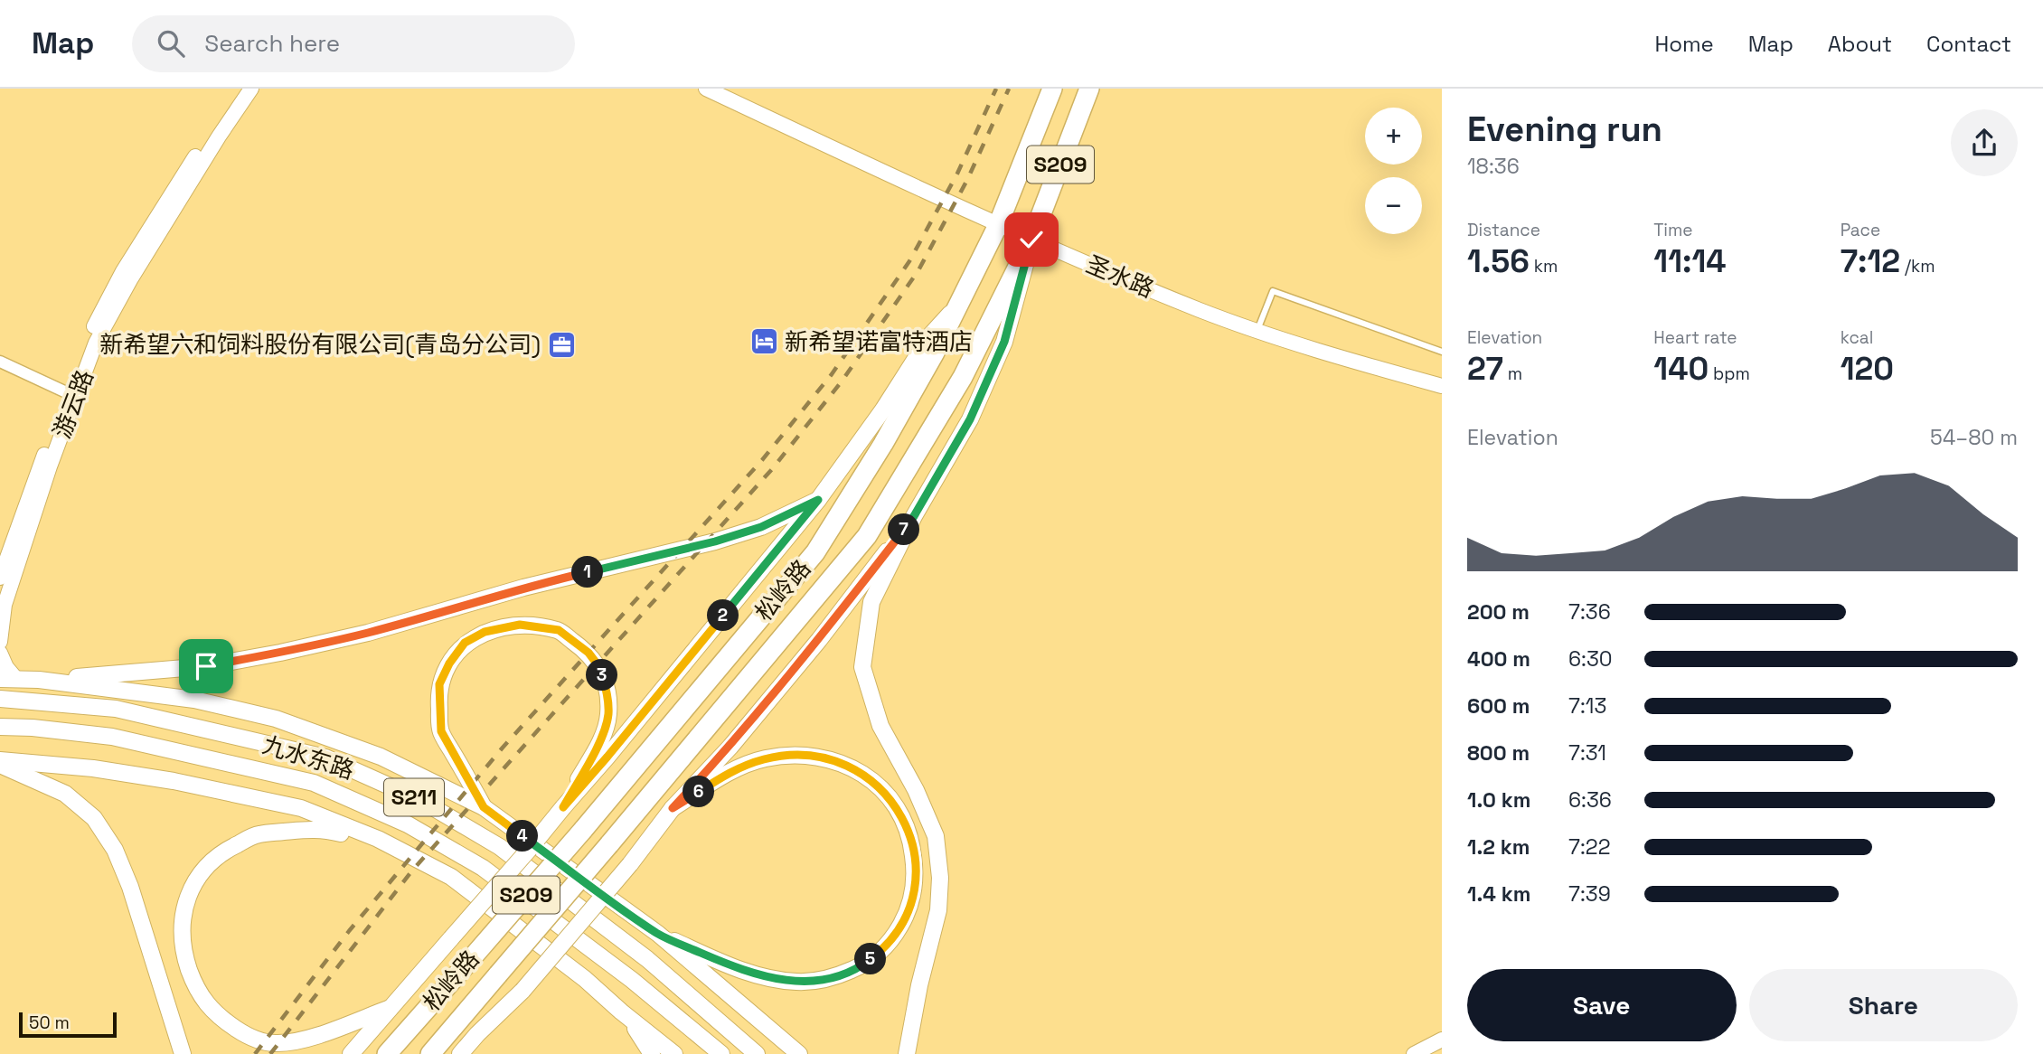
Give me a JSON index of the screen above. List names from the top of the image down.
{
  "streets": {
    "highway": ["S209", "松岭路"],
    "main road": [
      "圣水路",
      "游云路",
      "九水东路",
      "S211"
    ]
  },
  "crossings": [
    ["圣水路", "松岭路"]
  ],
  "places": {
    "hotel": ["新希望诺富特酒店"],
    "office": ["新希望六和饲料股份有限公司(青岛分公司)"]
  },
  "scale_bar": "50 m",
  "page": {
    "header": "Map",
    "search": "Search here",
    "nav": [
      "Home",
      "Map",
      "About",
      "Contact"
    ],
    "heading": ["Evening run", "18:36"],
    "map_buttons": ["+", "−"],
    "stats": [
      ["Distance", "1.56 km"],
      ["Time", "11:14"],
      ["Pace", "7:12 /km"],
      ["Elevation", "27 m"],
      ["Heart rate", "140 bpm"],
      ["kcal", "120"]
    ],
    "chart": ["Elevation", "54–80 m"],
    "pins": [
      "7",
      "1",
      "2",
      "3",
      "6",
      "4",
      "5"
    ],
    "list": [
      {
        "name": "200 m",
        "note": "7:36"
      },
      {
        "name": "400 m",
        "note": "6:30"
      },
      {
        "name": "600 m",
        "note": "7:13"
      },
      {
        "name": "800 m",
        "note": "7:31"
      },
      {
        "name": "1.0 km",
        "note": "6:36"
      },
      {
        "name": "1.2 km",
        "note": "7:22"
      },
      {
        "name": "1.4 km",
        "note": "7:39"
      }
    ],
    "buttons": ["Save", "Share"],
    "scale": "50 m"
  }
}
